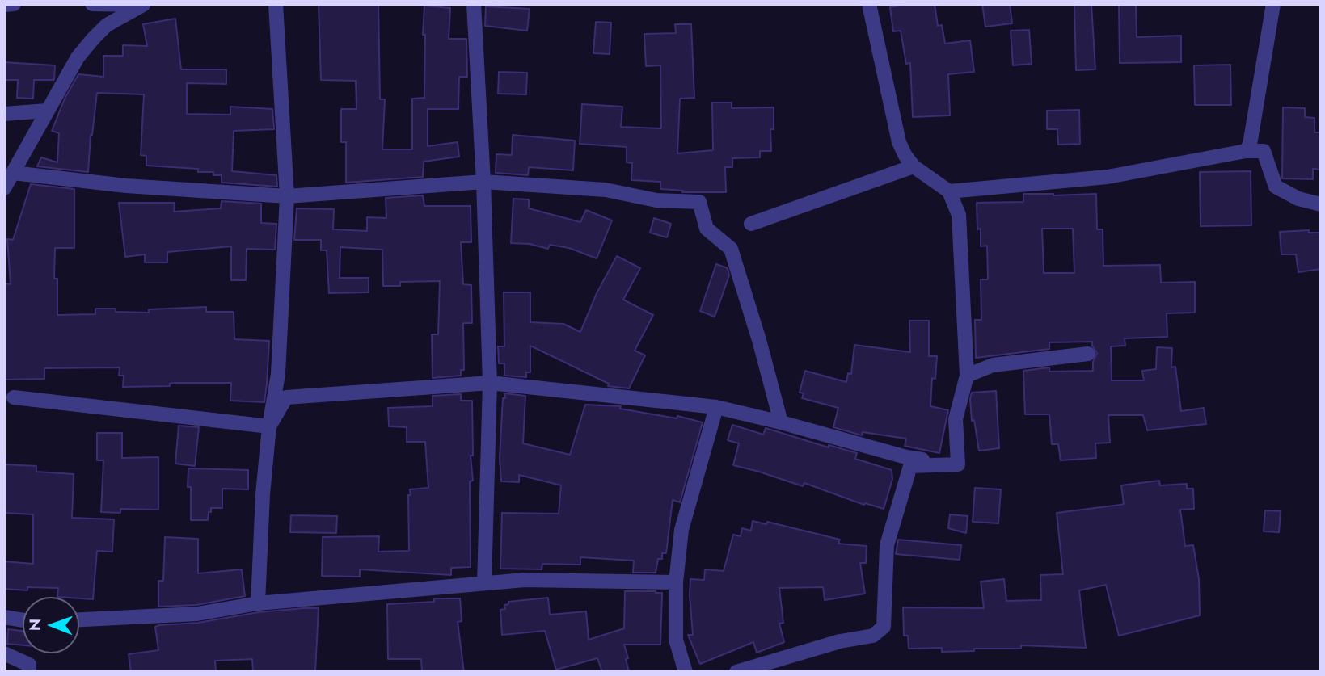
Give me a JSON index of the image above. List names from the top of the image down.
{
  "north": "left"
}
